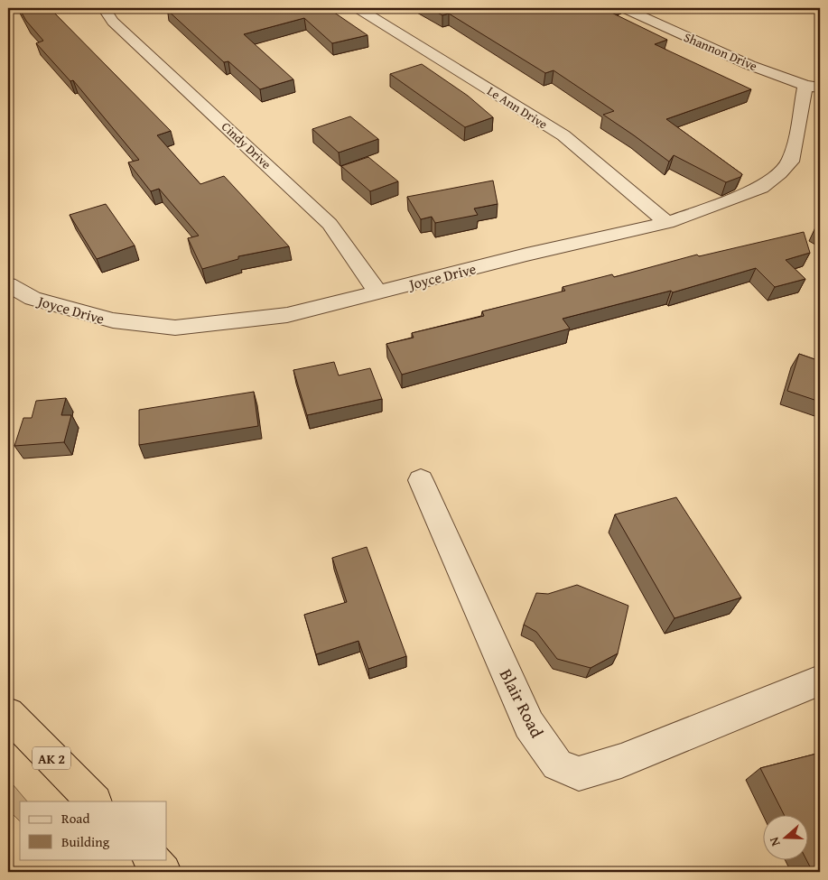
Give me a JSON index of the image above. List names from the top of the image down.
{
  "streets": {
    "highway": ["AK 2"],
    "street": [
      "Shannon Drive",
      "Le Ann Drive",
      "Cindy Drive",
      "Joyce Drive",
      "Blair Road"
    ]
  },
  "crossings": [
    ["Shannon Drive", "Joyce Drive"],
    ["Le Ann Drive", "Joyce Drive"],
    ["Cindy Drive", "Joyce Drive"]
  ],
  "legend": ["Road", "Building"],
  "north": "left"
}
